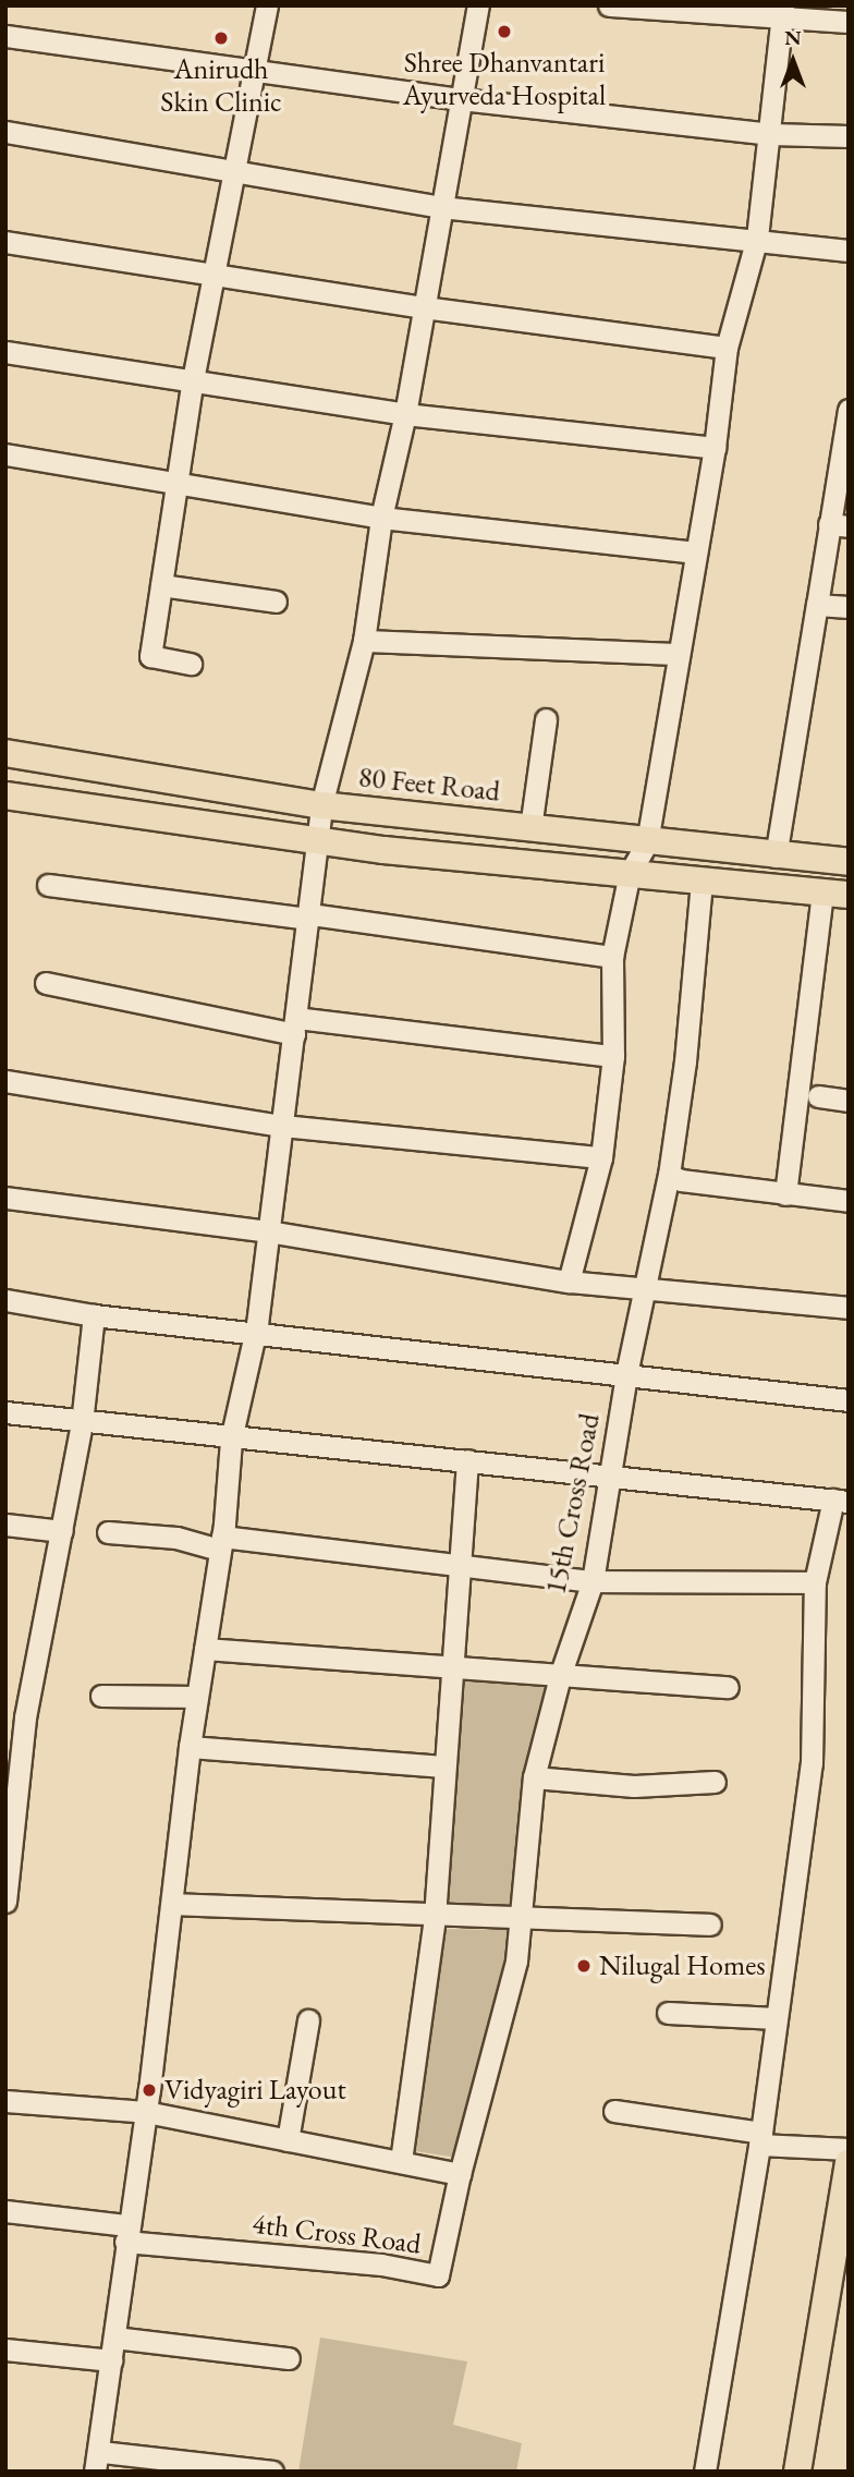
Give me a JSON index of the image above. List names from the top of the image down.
{
  "streets": {
    "main road": ["80 Feet Road"],
    "street": ["15th Cross Road", "4th Cross Road"]
  },
  "crossings": [
    ["15th Cross Road", "4th Cross Road"]
  ],
  "places": [
    "Shree Dhanvantari Ayurveda Hospital",
    "Anirudh Skin Clinic",
    "Nilugal Homes",
    "Vidyagiri Layout"
  ],
  "north": "top"
}
